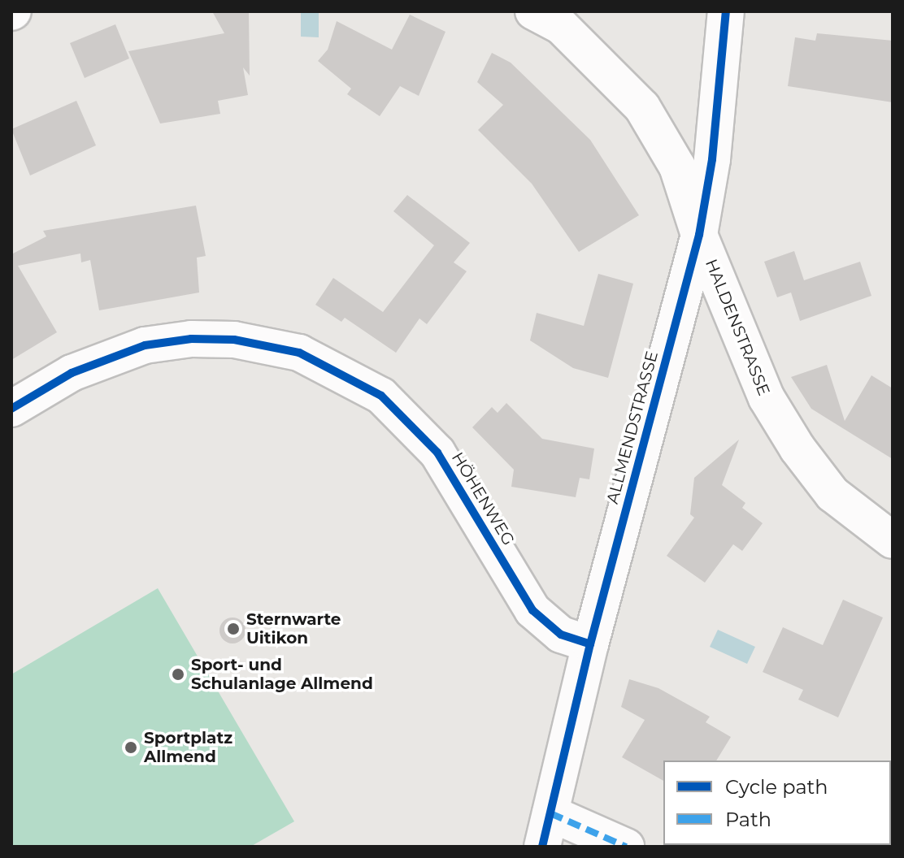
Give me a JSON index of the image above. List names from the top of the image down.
{
  "streets": {
    "street": ["HALDENSTRASSE", "ALLMENDSTRASSE", "HÖHENWEG"]
  },
  "crossings": [
    ["HALDENSTRASSE", "ALLMENDSTRASSE"],
    ["ALLMENDSTRASSE", "HÖHENWEG"]
  ],
  "places": ["Sternwarte Uitikon", "Sport- und Schulanlage Allmend", "Sportplatz Allmend"],
  "legend": ["Cycle path", "Path"]
}
